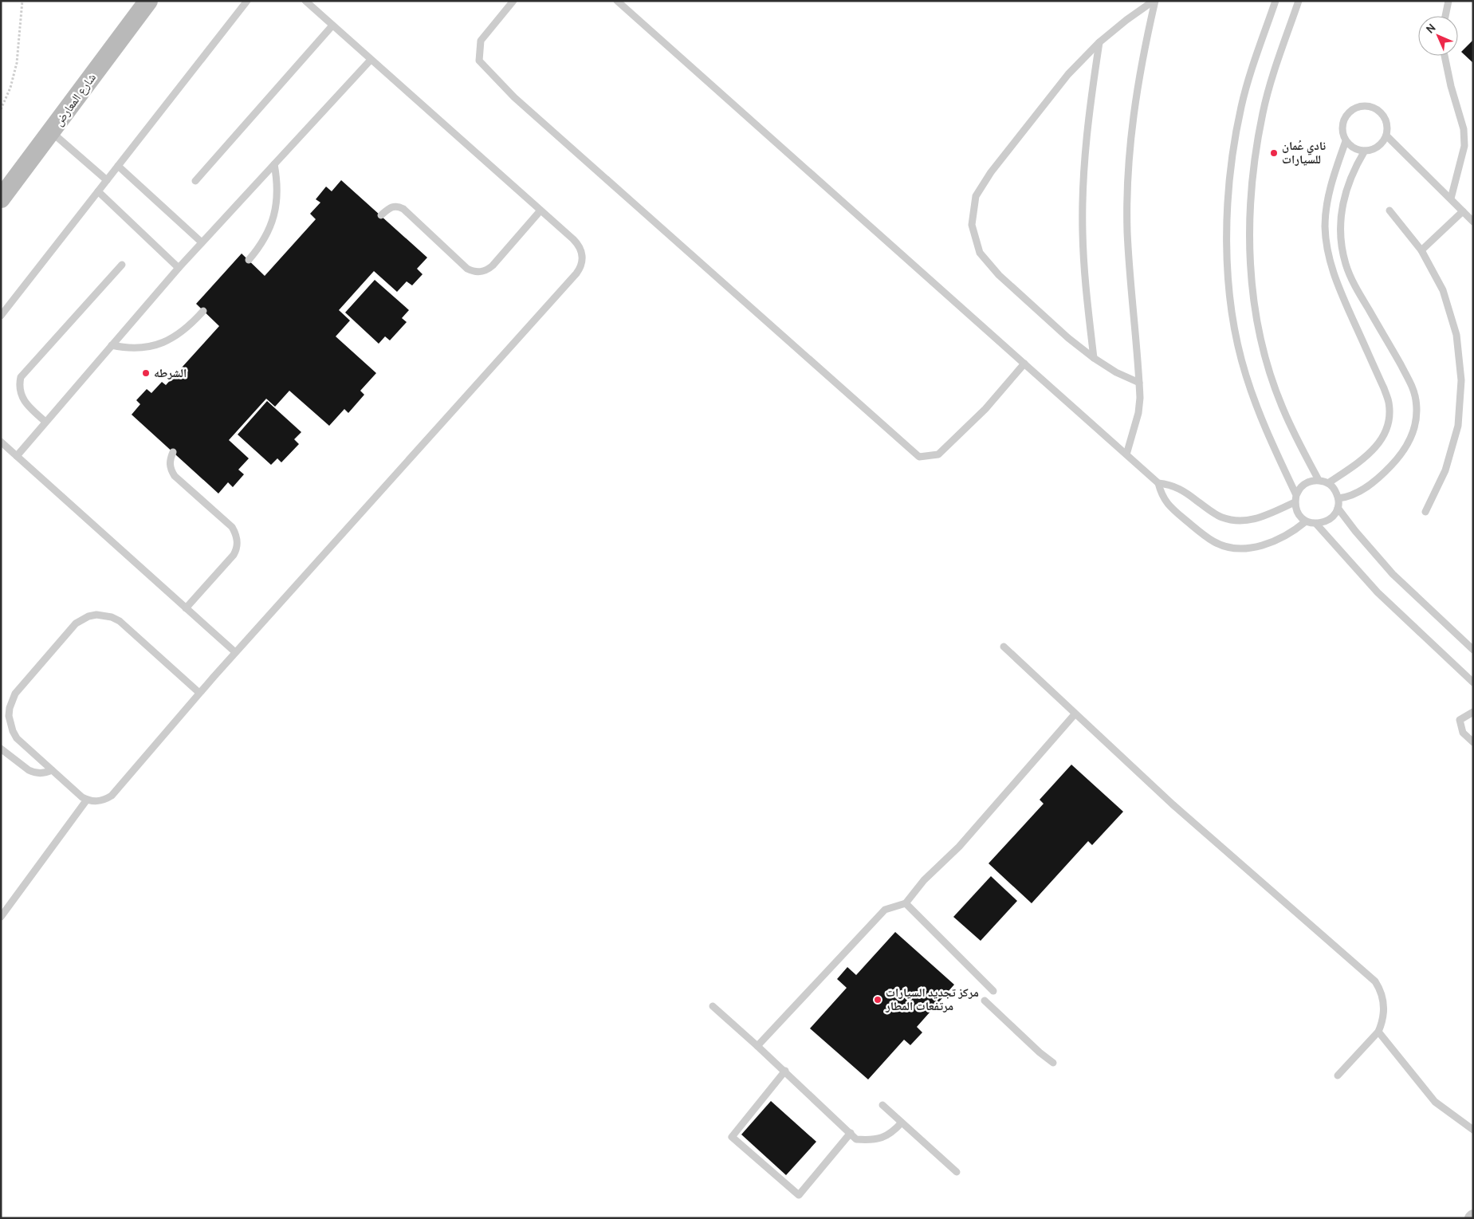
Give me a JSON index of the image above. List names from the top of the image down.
{
  "streets": {
    "main road": ["شارع المعارض"]
  },
  "places": ["نادي عُمان للسيارات", "الشرطه", "مركز تجديد السيارات مرتفعات المطار"],
  "north": "top left"
}
